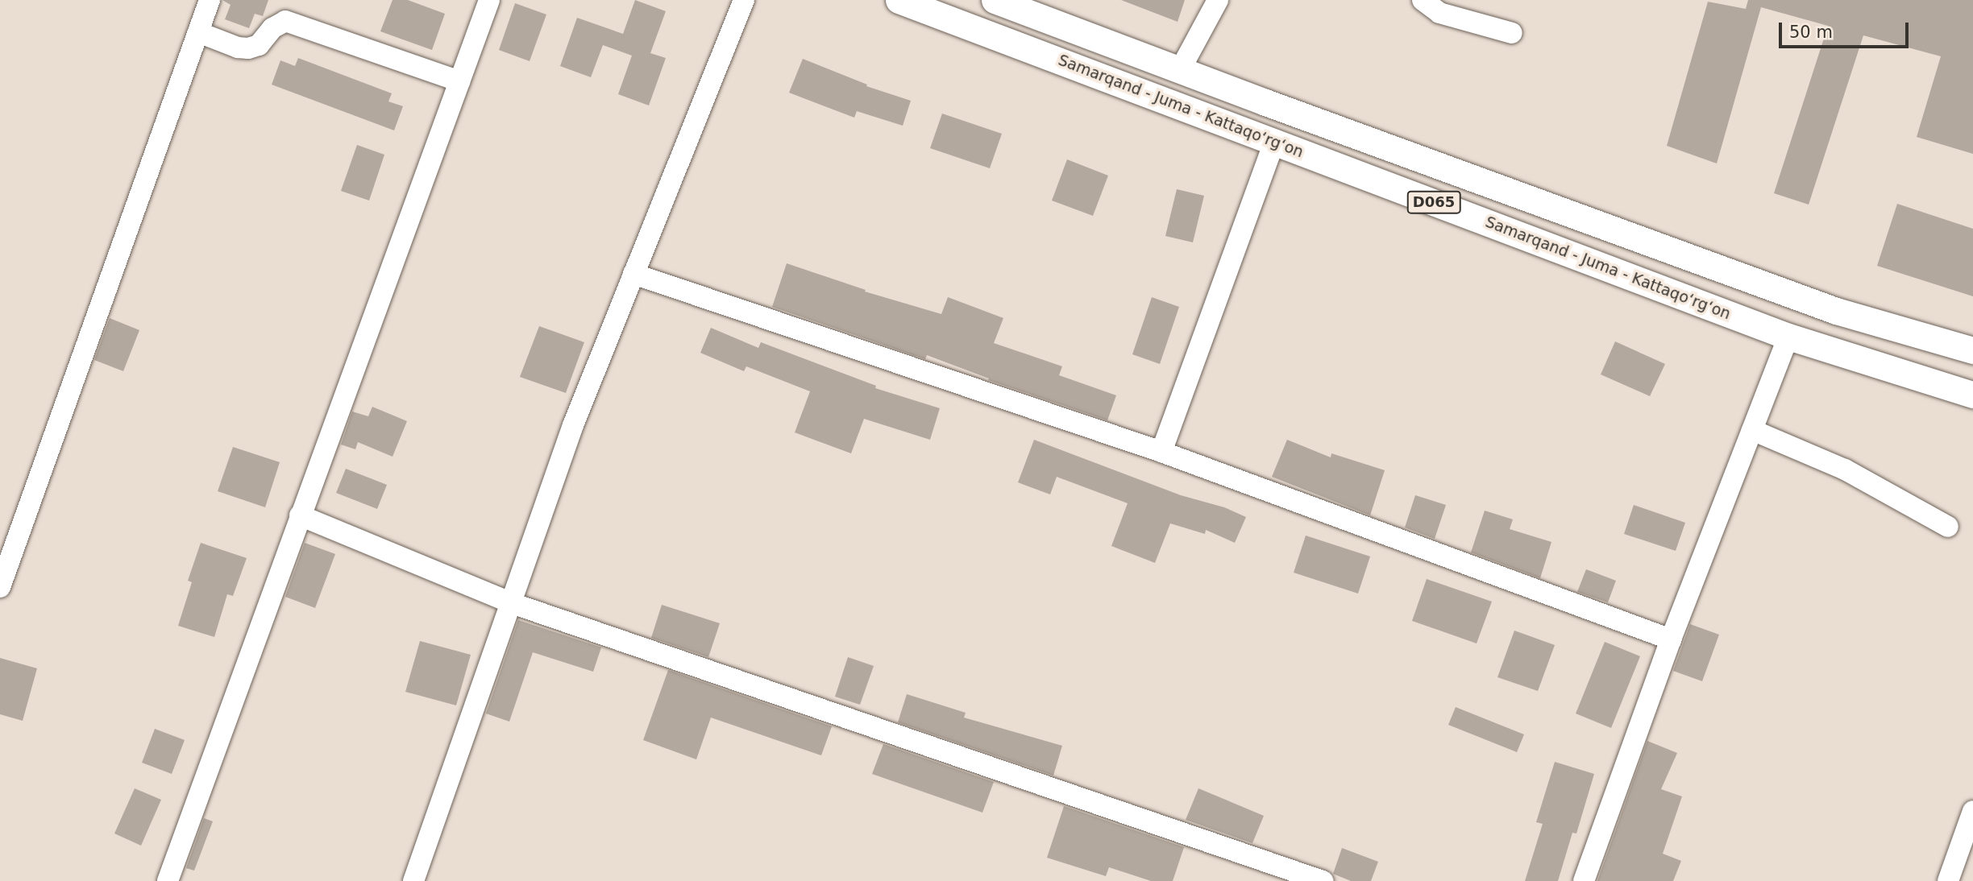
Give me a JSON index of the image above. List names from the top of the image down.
{
  "streets": {
    "main road": ["Samarqand - Juma - Kattaqo‘rg‘on", "D065"]
  },
  "scale_bar": "50 m"
}
